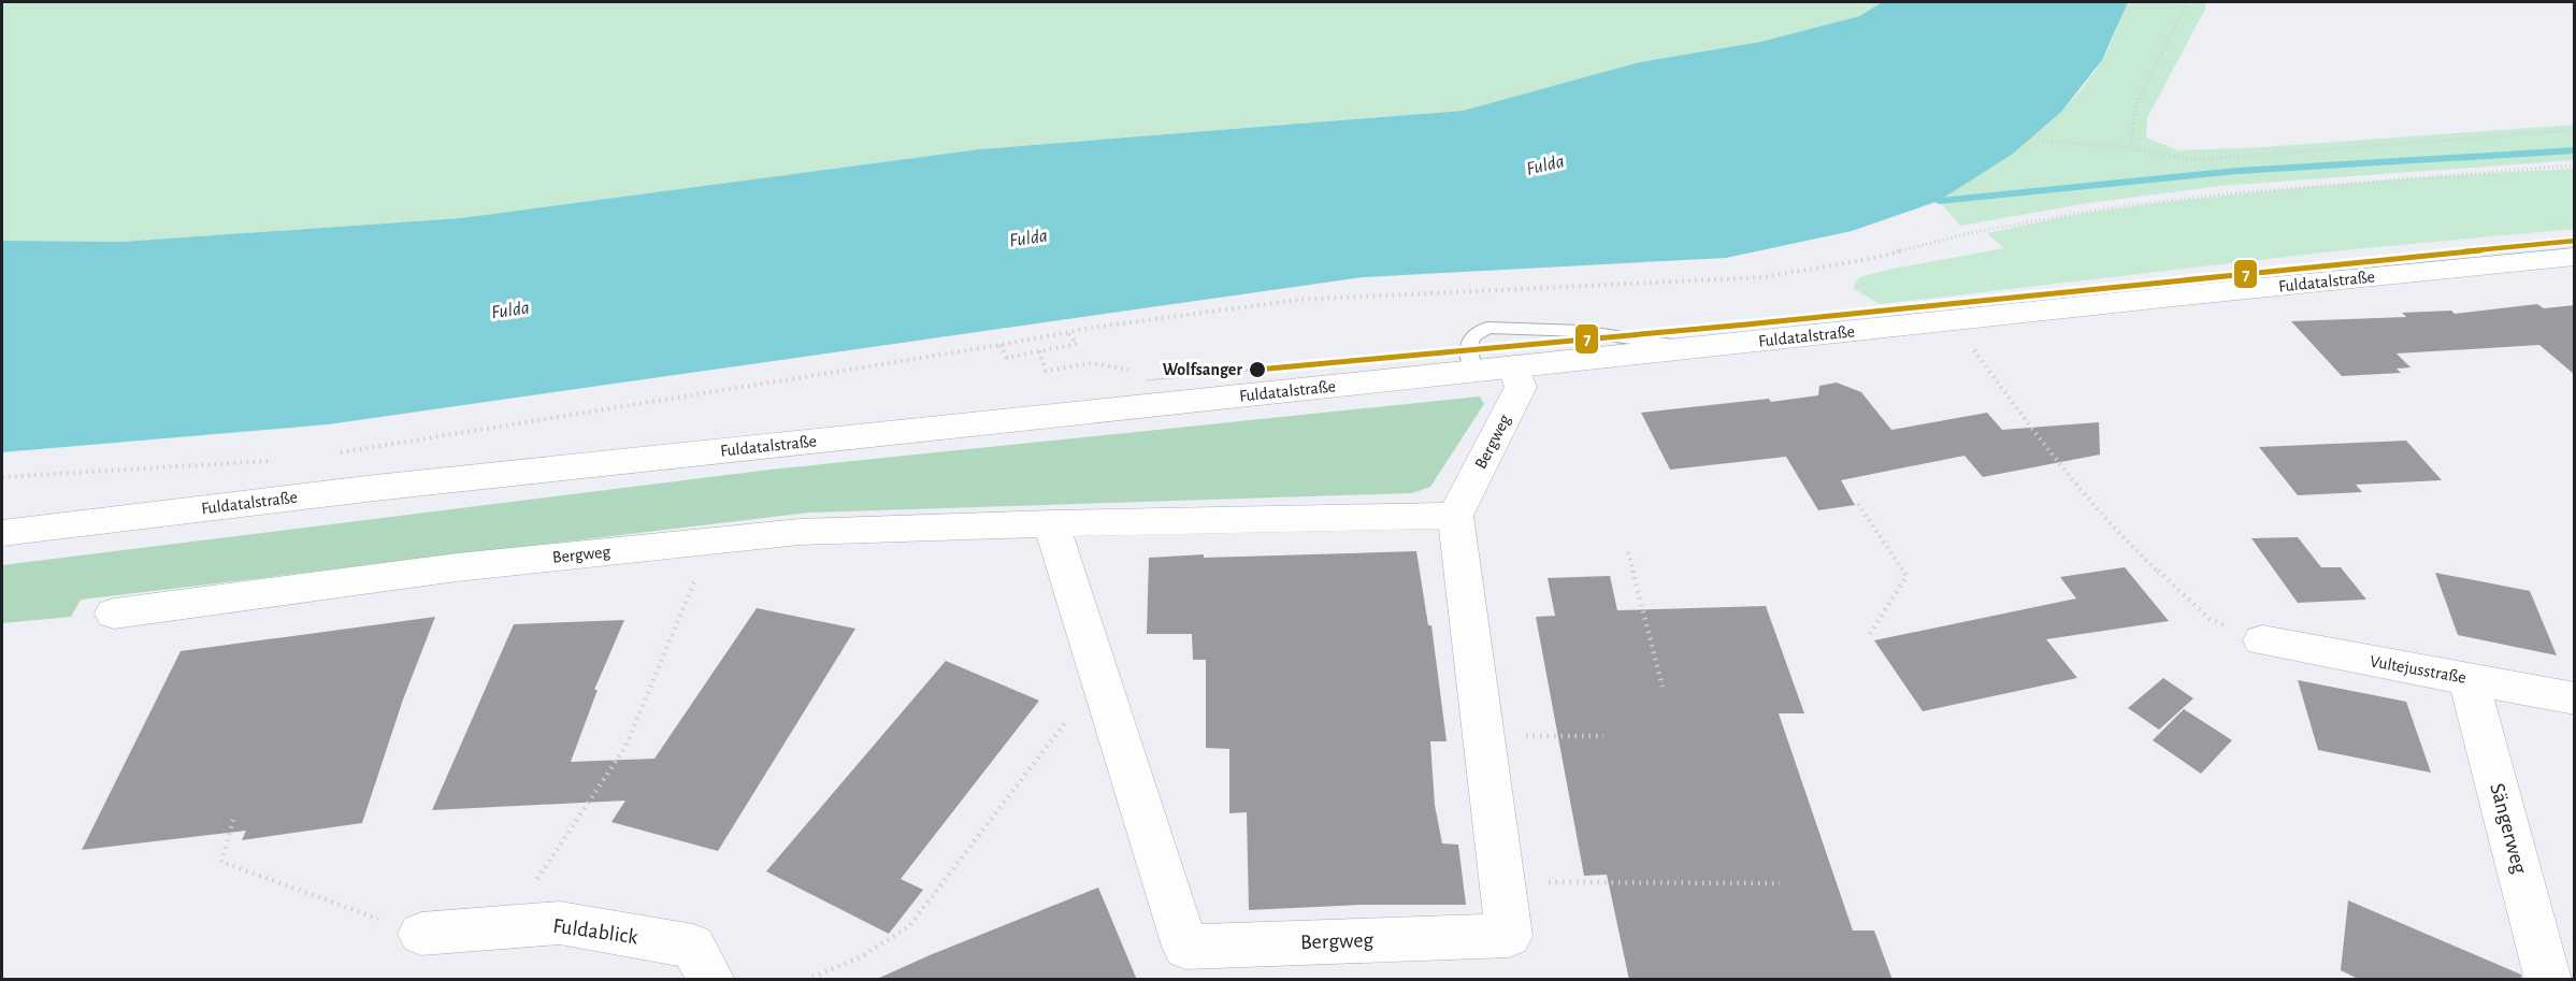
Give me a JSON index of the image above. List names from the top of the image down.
{
  "streets": {
    "street": [
      "Fuldatalstraße",
      "Bergweg",
      "Vultejusstraße",
      "Sängerweg",
      "Fuldablick"
    ]
  },
  "crossings": [
    ["Fuldatalstraße", "Bergweg"],
    ["Vultejusstraße", "Sängerweg"]
  ],
  "water": ["Fulda"],
  "places": ["Wolfsanger"],
  "lines": ["transit line 7"]
}
